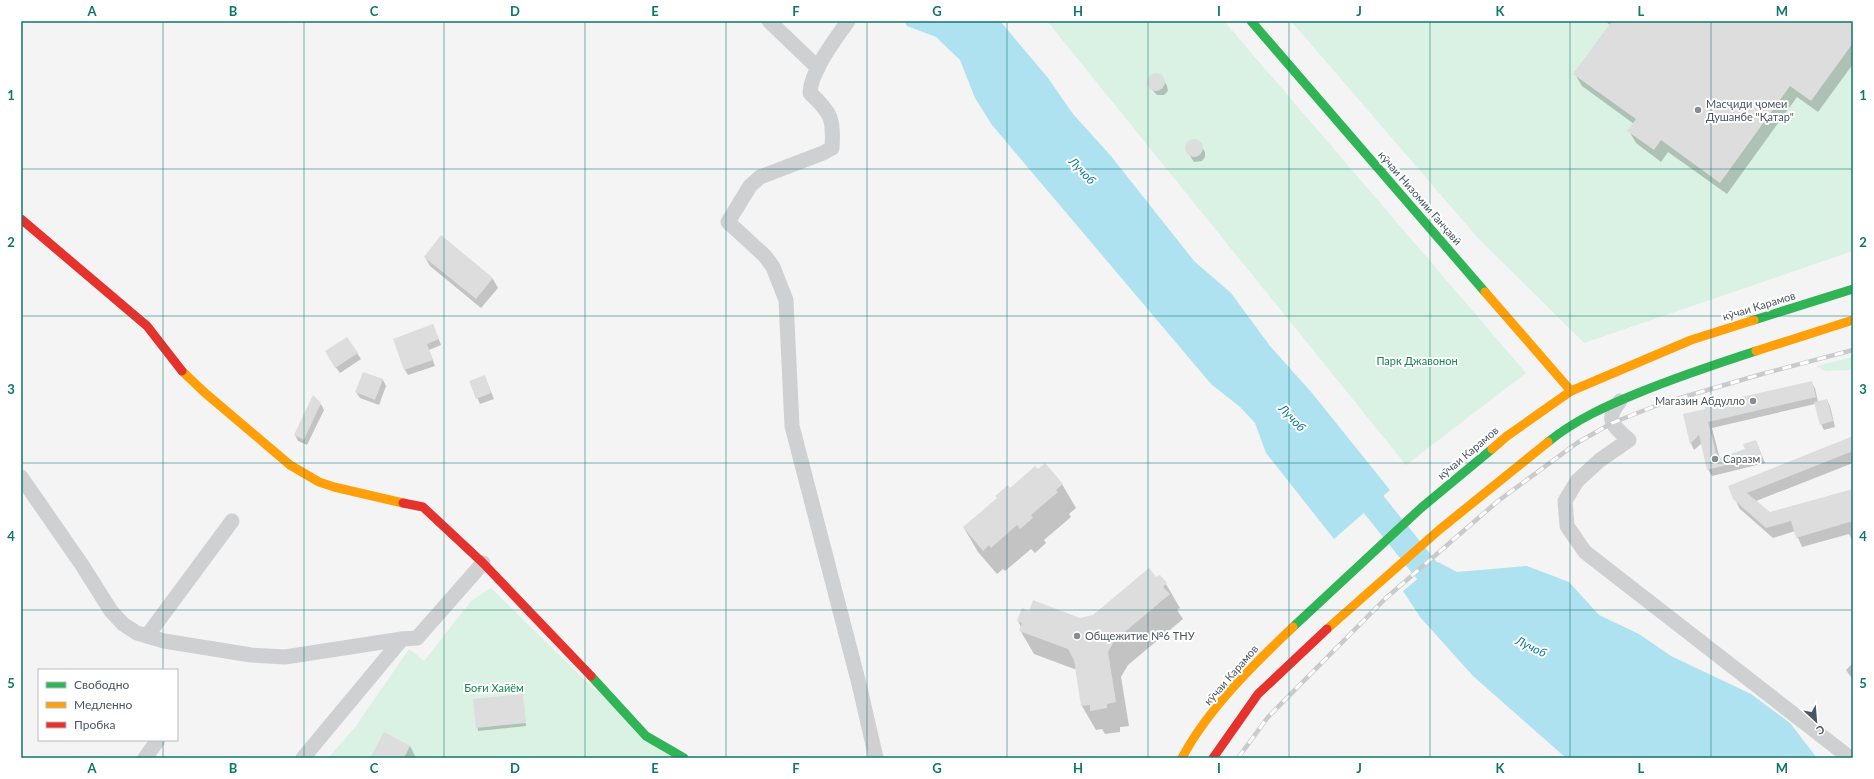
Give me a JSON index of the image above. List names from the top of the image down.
{
  "streets": {
    "main road": ["кӯчаи Низомии Ганҷавӣ", "кӯчаи Карамов"]
  },
  "crossings": [
    ["кӯчаи Низомии Ганҷавӣ", "кӯчаи Карамов"]
  ],
  "water": ["Лучоб"],
  "parks": ["Парк Джавонон", "Боғи Хайём"],
  "places": [
    "Масҷиди ҷомеи Душанбе \"Қатар\"",
    "Магазин Абдулло",
    "Саразм",
    "Общежитие №6 ТНУ"
  ],
  "legend": ["Свободно", "Медленно", "Пробка"],
  "north": "bottom right",
  "grid": {
    "columns": [
      "A",
      "B",
      "C",
      "D",
      "E",
      "F",
      "G",
      "H",
      "I",
      "J",
      "K",
      "L",
      "M"
    ],
    "rows": [
      "1",
      "2",
      "3",
      "4",
      "5"
    ]
  }
}
